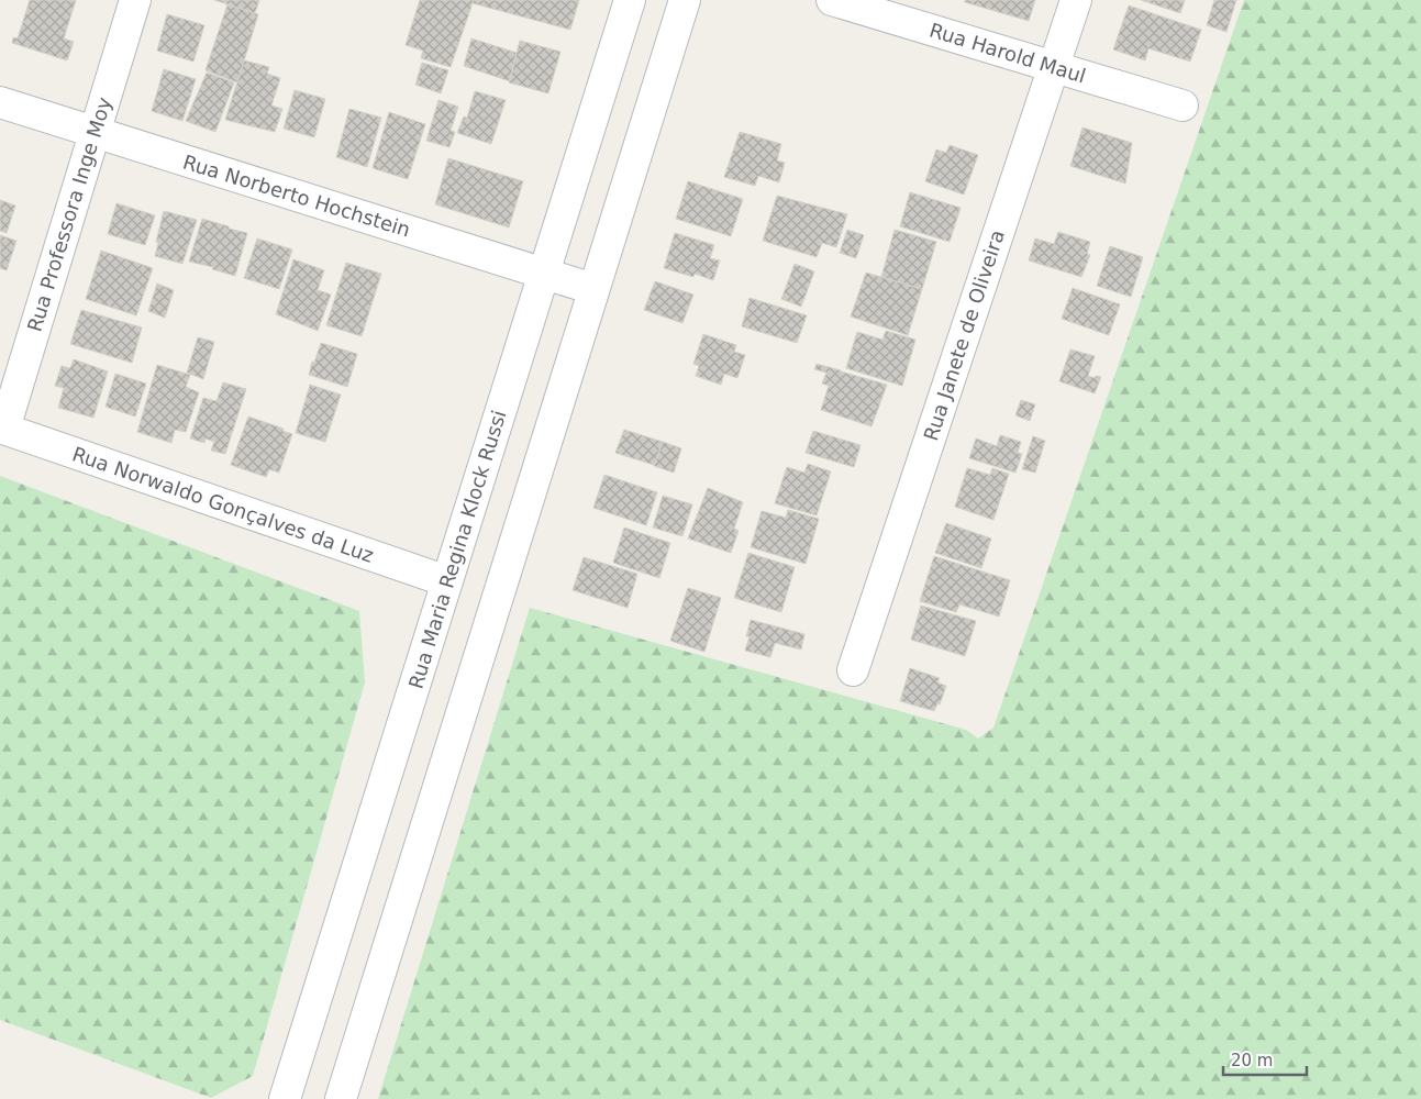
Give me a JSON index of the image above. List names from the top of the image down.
{
  "streets": {
    "street": [
      "Rua Harold Maul",
      "Rua Norberto Hochstein",
      "Rua Professora Inge Moy",
      "Rua Janete de Oliveira",
      "Rua Norwaldo Gonçalves da Luz",
      "Rua Maria Regina Klock Russi"
    ]
  },
  "crossings": [
    ["Rua Harold Maul", "Rua Janete de Oliveira"],
    ["Rua Norberto Hochstein", "Rua Professora Inge Moy"],
    ["Rua Norberto Hochstein", "Rua Maria Regina Klock Russi"],
    ["Rua Professora Inge Moy", "Rua Norwaldo Gonçalves da Luz"],
    ["Rua Norwaldo Gonçalves da Luz", "Rua Maria Regina Klock Russi"]
  ],
  "scale_bar": "20 m"
}
